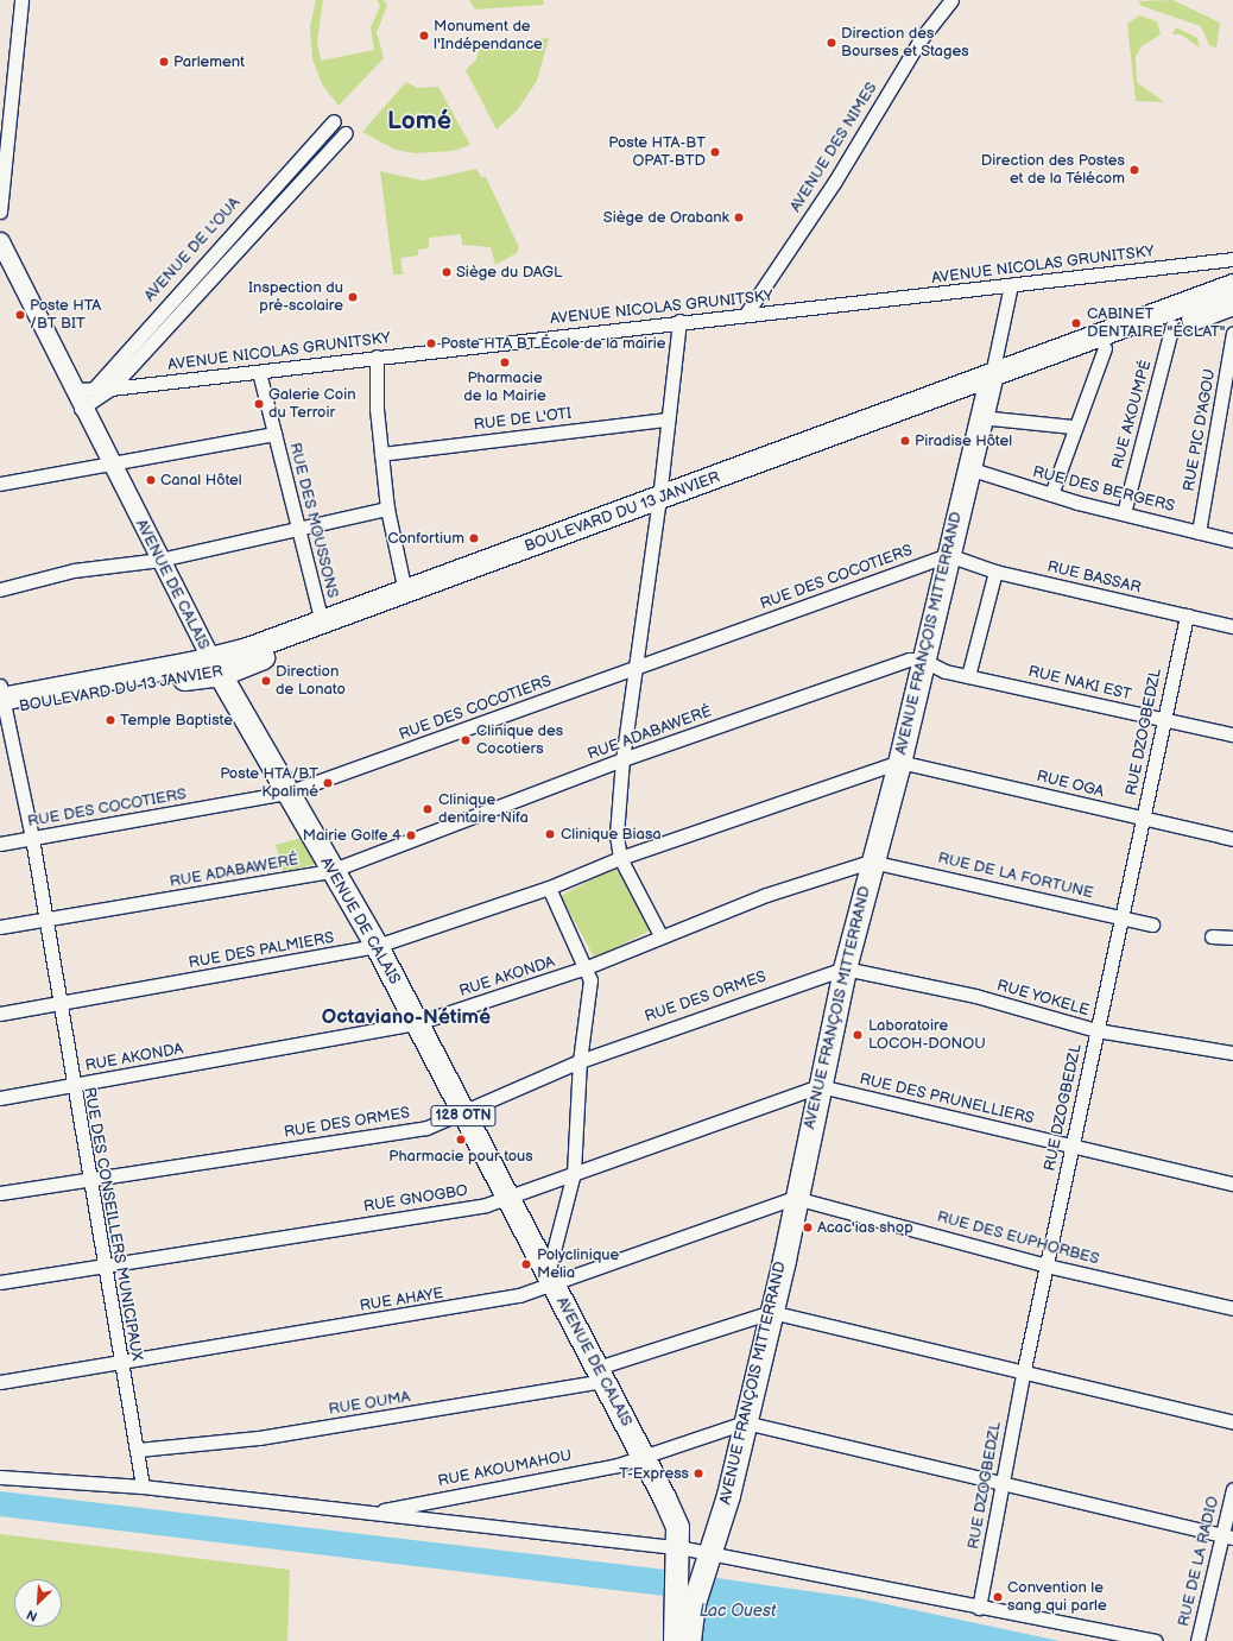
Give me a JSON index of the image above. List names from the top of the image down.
{
  "streets": {
    "highway": [
      "BOULEVARD DU 13 JANVIER",
      "AVENUE DE CALAIS",
      "AVENUE FRANÇOIS MITTERRAND",
      "128 OTN"
    ],
    "street": [
      "AVENUE DES NIMES",
      "AVENUE DE L'OUA",
      "AVENUE NICOLAS GRUNITSKY",
      "RUE AKOUMPÉ",
      "RUE DE L'OTI",
      "RUE PIC D'AGOU",
      "RUE DES BERGERS",
      "RUE DES MOUSSONS",
      "RUE DES COCOTIERS",
      "RUE BASSAR",
      "RUE NAKI EST",
      "RUE DZOGBEDZL",
      "RUE ADABAWERÉ",
      "RUE OGA",
      "RUE DE LA FORTUNE",
      "RUE DES PALMIERS",
      "RUE AKONDA",
      "RUE DES ORMES",
      "RUE YOKELE",
      "RUE DES PRUNELLIERS",
      "RUE GNOGBO",
      "RUE DES CONSEILLERS MUNICIPAUX",
      "RUE DES EUPHORBES",
      "RUE AHAYE",
      "RUE OUMA",
      "RUE AKOUMAHOU",
      "RUE DE LA RADIO"
    ]
  },
  "crossings": [
    ["AVENUE DES NIMES", "AVENUE NICOLAS GRUNITSKY"],
    ["AVENUE DE L'OUA", "AVENUE NICOLAS GRUNITSKY"],
    ["AVENUE NICOLAS GRUNITSKY", "RUE DES MOUSSONS"],
    ["RUE AKOUMPÉ", "RUE DES BERGERS"],
    ["RUE AKOUMPÉ", "BOULEVARD DU 13 JANVIER"],
    ["RUE PIC D'AGOU", "RUE DES BERGERS"],
    ["RUE DES BERGERS", "AVENUE FRANÇOIS MITTERRAND"],
    ["BOULEVARD DU 13 JANVIER", "RUE DES MOUSSONS"],
    ["BOULEVARD DU 13 JANVIER", "AVENUE DE CALAIS"],
    ["BOULEVARD DU 13 JANVIER", "AVENUE FRANÇOIS MITTERRAND"],
    ["BOULEVARD DU 13 JANVIER", "RUE DES CONSEILLERS MUNICIPAUX"],
    ["RUE DES COCOTIERS", "RUE BASSAR"],
    ["RUE DES COCOTIERS", "AVENUE DE CALAIS"],
    ["RUE DES COCOTIERS", "AVENUE FRANÇOIS MITTERRAND"],
    ["RUE DES COCOTIERS", "RUE DES CONSEILLERS MUNICIPAUX"],
    ["RUE BASSAR", "AVENUE FRANÇOIS MITTERRAND"],
    ["RUE BASSAR", "RUE DZOGBEDZL"],
    ["AVENUE DE CALAIS", "AVENUE FRANÇOIS MITTERRAND"],
    ["AVENUE DE CALAIS", "RUE ADABAWERÉ"],
    ["AVENUE DE CALAIS", "RUE DES PALMIERS"],
    ["AVENUE DE CALAIS", "RUE AKONDA"],
    ["AVENUE DE CALAIS", "RUE DES ORMES"],
    ["AVENUE DE CALAIS", "RUE GNOGBO"],
    ["AVENUE DE CALAIS", "RUE AHAYE"],
    ["AVENUE DE CALAIS", "RUE OUMA"],
    ["AVENUE DE CALAIS", "RUE AKOUMAHOU"],
    ["AVENUE FRANÇOIS MITTERRAND", "RUE NAKI EST"],
    ["AVENUE FRANÇOIS MITTERRAND", "RUE ADABAWERÉ"],
    ["AVENUE FRANÇOIS MITTERRAND", "RUE OGA"],
    ["AVENUE FRANÇOIS MITTERRAND", "RUE DE LA FORTUNE"],
    ["AVENUE FRANÇOIS MITTERRAND", "RUE DES PALMIERS"],
    ["AVENUE FRANÇOIS MITTERRAND", "RUE AKONDA"],
    ["AVENUE FRANÇOIS MITTERRAND", "RUE DES ORMES"],
    ["AVENUE FRANÇOIS MITTERRAND", "RUE YOKELE"],
    ["AVENUE FRANÇOIS MITTERRAND", "RUE DES PRUNELLIERS"],
    ["AVENUE FRANÇOIS MITTERRAND", "RUE GNOGBO"],
    ["AVENUE FRANÇOIS MITTERRAND", "RUE DES EUPHORBES"],
    ["AVENUE FRANÇOIS MITTERRAND", "RUE AHAYE"],
    ["AVENUE FRANÇOIS MITTERRAND", "RUE OUMA"],
    ["AVENUE FRANÇOIS MITTERRAND", "RUE AKOUMAHOU"],
    ["RUE NAKI EST", "RUE DZOGBEDZL"],
    ["RUE NAKI EST", "RUE ADABAWERÉ"],
    ["RUE DZOGBEDZL", "RUE OGA"],
    ["RUE DZOGBEDZL", "RUE DE LA FORTUNE"],
    ["RUE DZOGBEDZL", "RUE YOKELE"],
    ["RUE DZOGBEDZL", "RUE DES PRUNELLIERS"],
    ["RUE DZOGBEDZL", "RUE DES EUPHORBES"],
    ["RUE ADABAWERÉ", "RUE DES CONSEILLERS MUNICIPAUX"],
    ["RUE OGA", "RUE DES PALMIERS"],
    ["RUE DE LA FORTUNE", "RUE AKONDA"],
    ["RUE DES PALMIERS", "RUE DES CONSEILLERS MUNICIPAUX"],
    ["RUE AKONDA", "RUE DES CONSEILLERS MUNICIPAUX"],
    ["RUE DES ORMES", "RUE YOKELE"],
    ["RUE DES ORMES", "RUE DES CONSEILLERS MUNICIPAUX"],
    ["RUE DES PRUNELLIERS", "RUE GNOGBO"],
    ["RUE GNOGBO", "RUE DES CONSEILLERS MUNICIPAUX"],
    ["RUE DES CONSEILLERS MUNICIPAUX", "RUE AHAYE"],
    ["RUE DES CONSEILLERS MUNICIPAUX", "RUE OUMA"],
    ["RUE DES EUPHORBES", "RUE AHAYE"]
  ],
  "districts": ["Lomé", "Octaviano-Nétimé"],
  "water": ["Lac Ouest"],
  "places": [
    "Monument de l'Indépendance",
    "Direction des Bourses et Stages",
    "Parlement",
    "Poste HTA-BT OPAT-BTD",
    "Direction des Postes et de la Télécom",
    "Siège de Orabank",
    "Siège du DAGL",
    "Inspection du pré-scolaire",
    "Poste HTA /BT BIT",
    "CABINET DENTAIRE \"ÉCLAT\"",
    "Poste HTA BT École de la mairie",
    "Pharmacie de la Mairie",
    "Galerie Coin du Terroir",
    "Piradise Hôtel",
    "Canal Hôtel",
    "Confortium",
    "Direction de Lonato",
    "Temple Baptiste",
    "Clinique des Cocotiers",
    "Poste HTA/BT Kpalimé",
    "Clinique dentaire Nifa",
    "Clinique Biasa",
    "Mairie Golfe 4",
    "Laboratoire LOCOH-DONOU",
    "Pharmacie pour tous",
    "Acac'ias shop",
    "Polyclinique Melia",
    "T-Express",
    "Convention le sang qui parle"
  ],
  "north": "bottom left"
}
